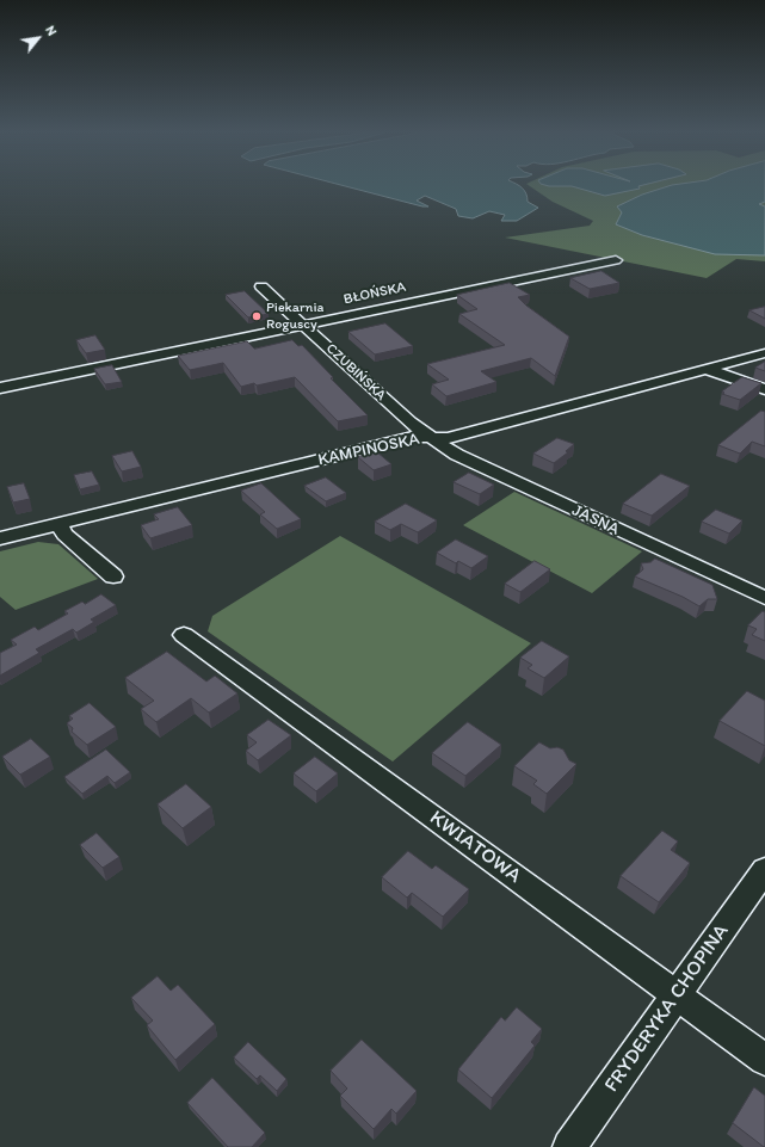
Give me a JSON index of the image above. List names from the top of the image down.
{
  "streets": {
    "street": [
      "BŁOŃSKA",
      "CZUBIŃSKA",
      "KAMPINOSKA",
      "JASNA",
      "KWIATOWA",
      "FRYDERYKA CHOPINA"
    ]
  },
  "crossings": [
    ["BŁOŃSKA", "CZUBIŃSKA"],
    ["CZUBIŃSKA", "KAMPINOSKA"],
    ["CZUBIŃSKA", "JASNA"],
    ["KAMPINOSKA", "JASNA"],
    ["KWIATOWA", "FRYDERYKA CHOPINA"]
  ],
  "places": ["Piekarnia Roguscy"],
  "north": "top right"
}
